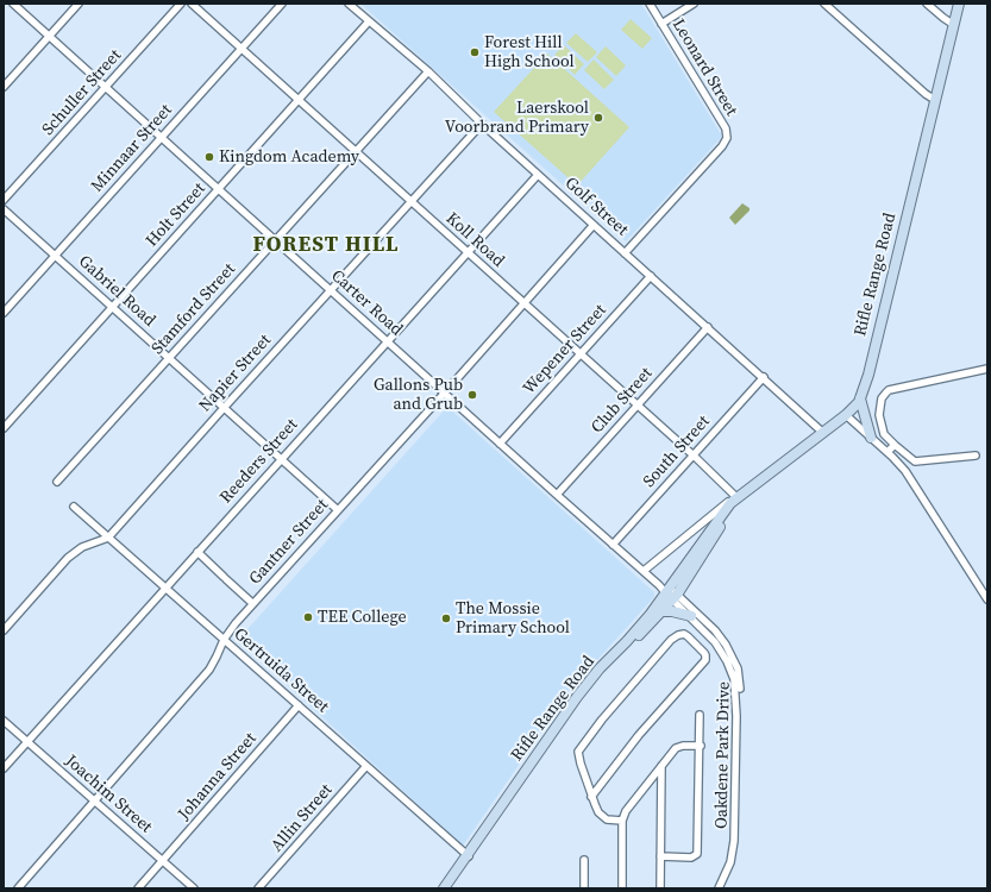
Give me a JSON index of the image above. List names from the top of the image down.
{
  "streets": {
    "main road": ["Rifle Range Road"],
    "street": [
      "Leonard Street",
      "Schuller Street",
      "Minnaar Street",
      "Golf Street",
      "Holt Street",
      "Koll Road",
      "Gabriel Road",
      "Carter Road",
      "Stamford Street",
      "Wepener Street",
      "Napier Street",
      "Club Street",
      "South Street",
      "Reeders Street",
      "Gantner Street",
      "Gertruida Street",
      "Oakdene Park Drive",
      "Johanna Street",
      "Joachim Street",
      "Allin Street"
    ]
  },
  "crossings": [
    ["Leonard Street", "Golf Street"],
    ["Schuller Street", "Carter Road"],
    ["Minnaar Street", "Koll Road"],
    ["Minnaar Street", "Gabriel Road"],
    ["Minnaar Street", "Carter Road"],
    ["Golf Street", "Holt Street"],
    ["Golf Street", "Rifle Range Road"],
    ["Golf Street", "Stamford Street"],
    ["Golf Street", "Wepener Street"],
    ["Golf Street", "Napier Street"],
    ["Golf Street", "Club Street"],
    ["Golf Street", "South Street"],
    ["Golf Street", "Reeders Street"],
    ["Golf Street", "Gantner Street"],
    ["Holt Street", "Koll Road"],
    ["Holt Street", "Gabriel Road"],
    ["Holt Street", "Carter Road"],
    ["Koll Road", "Rifle Range Road"],
    ["Koll Road", "Stamford Street"],
    ["Koll Road", "Wepener Street"],
    ["Koll Road", "Napier Street"],
    ["Koll Road", "Club Street"],
    ["Koll Road", "South Street"],
    ["Koll Road", "Reeders Street"],
    ["Koll Road", "Gantner Street"],
    ["Rifle Range Road", "Carter Road"],
    ["Rifle Range Road", "Gertruida Street"],
    ["Rifle Range Road", "Oakdene Park Drive"],
    ["Gabriel Road", "Stamford Street"],
    ["Gabriel Road", "Napier Street"],
    ["Gabriel Road", "Reeders Street"],
    ["Gabriel Road", "Gantner Street"],
    ["Carter Road", "Stamford Street"],
    ["Carter Road", "Wepener Street"],
    ["Carter Road", "Napier Street"],
    ["Carter Road", "Club Street"],
    ["Carter Road", "South Street"],
    ["Carter Road", "Reeders Street"],
    ["Carter Road", "Gantner Street"],
    ["Carter Road", "Oakdene Park Drive"],
    ["Napier Street", "Gertruida Street"],
    ["Reeders Street", "Gertruida Street"],
    ["Reeders Street", "Joachim Street"],
    ["Gantner Street", "Gertruida Street"],
    ["Gantner Street", "Joachim Street"],
    ["Gertruida Street", "Johanna Street"],
    ["Gertruida Street", "Allin Street"],
    ["Johanna Street", "Joachim Street"]
  ],
  "districts": ["FOREST HILL"],
  "places": [
    "Forest Hill High School",
    "Laerskool Voorbrand Primary",
    "Kingdom Academy",
    "Gallons Pub and Grub",
    "TEE College",
    "The Mossie Primary School"
  ]
}
